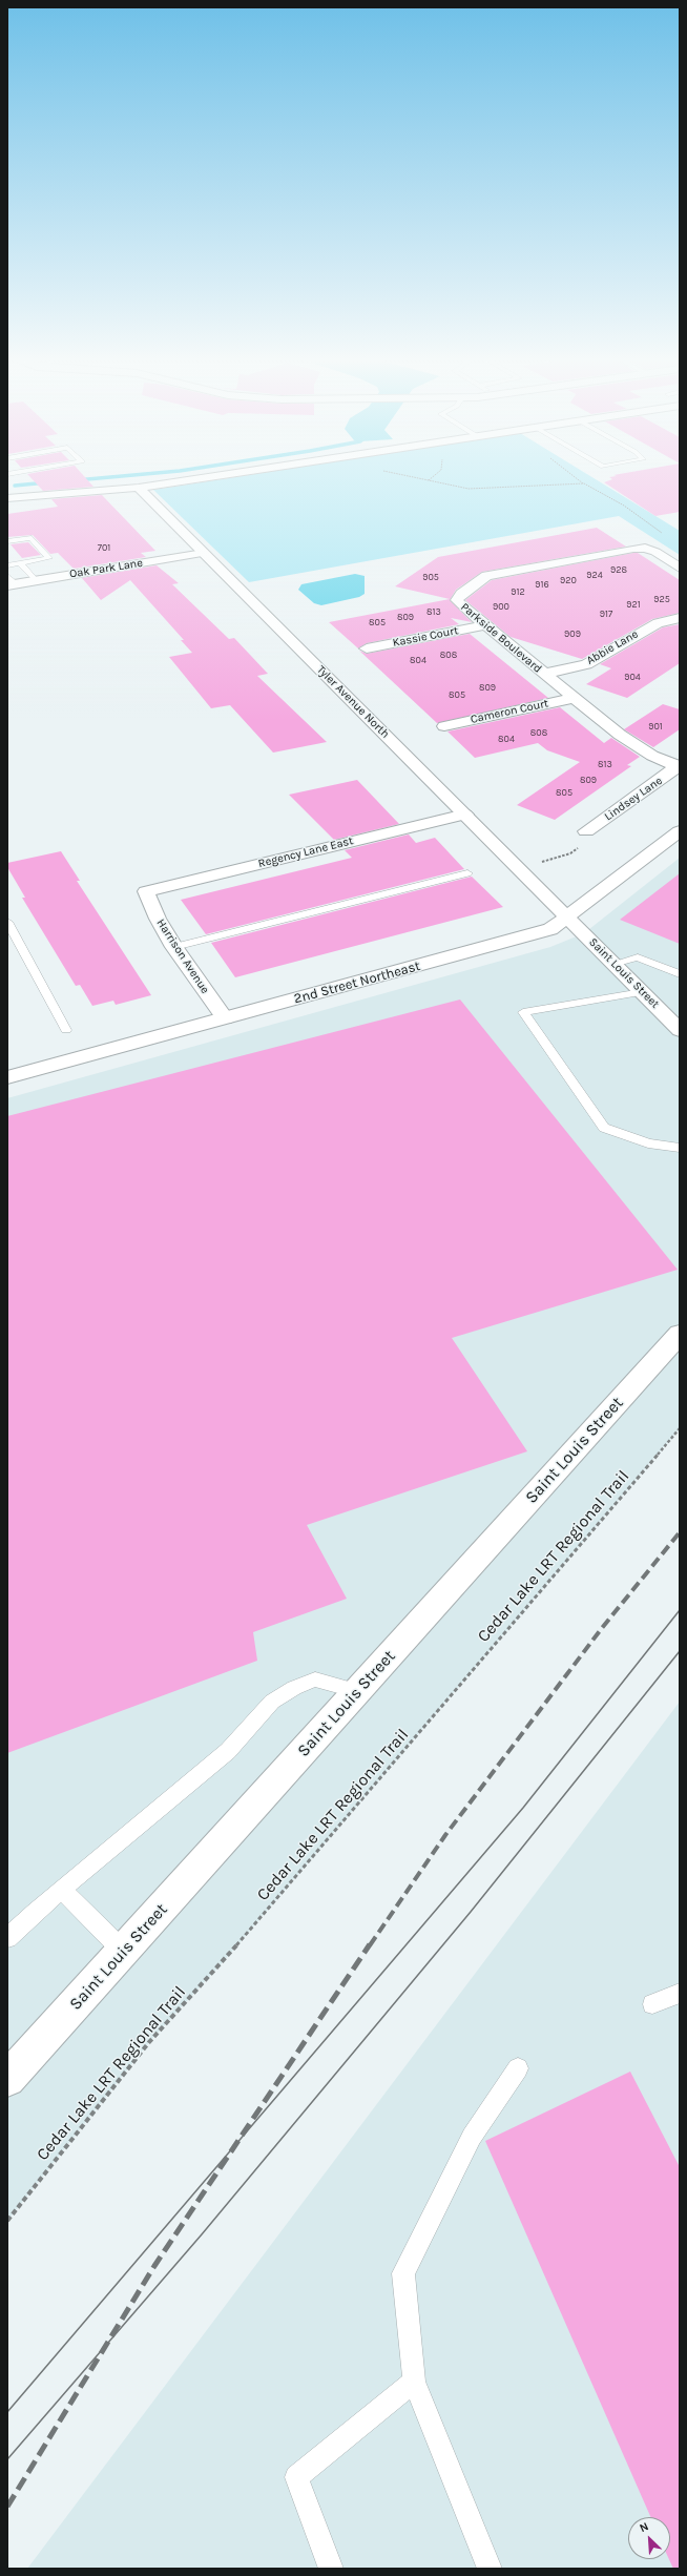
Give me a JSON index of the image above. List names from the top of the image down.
{
  "streets": {
    "street": [
      "Oak Park Lane",
      "Kassie Court",
      "Parkside Boulevard",
      "Abbie Lane",
      "Tyler Avenue North",
      "Cameron Court",
      "Lindsey Lane",
      "Regency Lane East",
      "Harrison Avenue",
      "Saint Louis Street",
      "2nd Street Northeast"
    ],
    "path": ["Cedar Lake LRT Regional Trail"]
  },
  "crossings": [
    ["Oak Park Lane", "Tyler Avenue North"],
    ["Kassie Court", "Parkside Boulevard"],
    ["Parkside Boulevard", "Abbie Lane"],
    ["Parkside Boulevard", "Cameron Court"],
    ["Parkside Boulevard", "Lindsey Lane"],
    ["Tyler Avenue North", "Regency Lane East"],
    ["Tyler Avenue North", "Saint Louis Street"],
    ["Tyler Avenue North", "2nd Street Northeast"],
    ["Regency Lane East", "Harrison Avenue"],
    ["Harrison Avenue", "2nd Street Northeast"],
    ["Saint Louis Street", "2nd Street Northeast"]
  ],
  "house_numbers": [
    "701",
    "928",
    "924",
    "905",
    "920",
    "916",
    "912",
    "925",
    "921",
    "900",
    "813",
    "917",
    "809",
    "805",
    "909",
    "808",
    "804",
    "904",
    "809",
    "805",
    "901",
    "808",
    "804",
    "813",
    "809",
    "805"
  ],
  "north": "top left"
}
